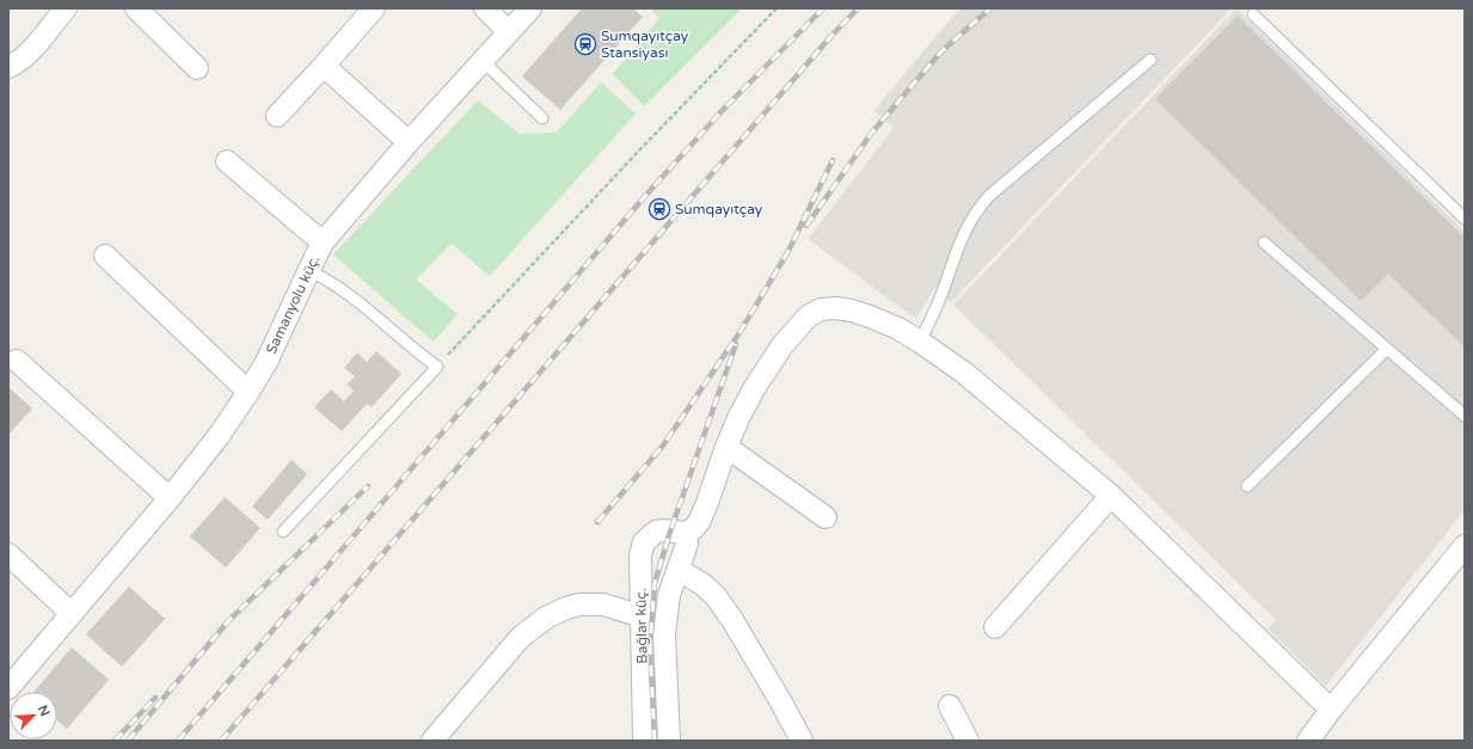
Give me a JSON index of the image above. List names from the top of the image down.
{
  "streets": {
    "street": ["Samanyolu küç.", "Bağlar küç."]
  },
  "places": {
    "station": ["Sumqayıtçay Stansiyası", "Sumqayıtçay"]
  },
  "north": "top right"
}
